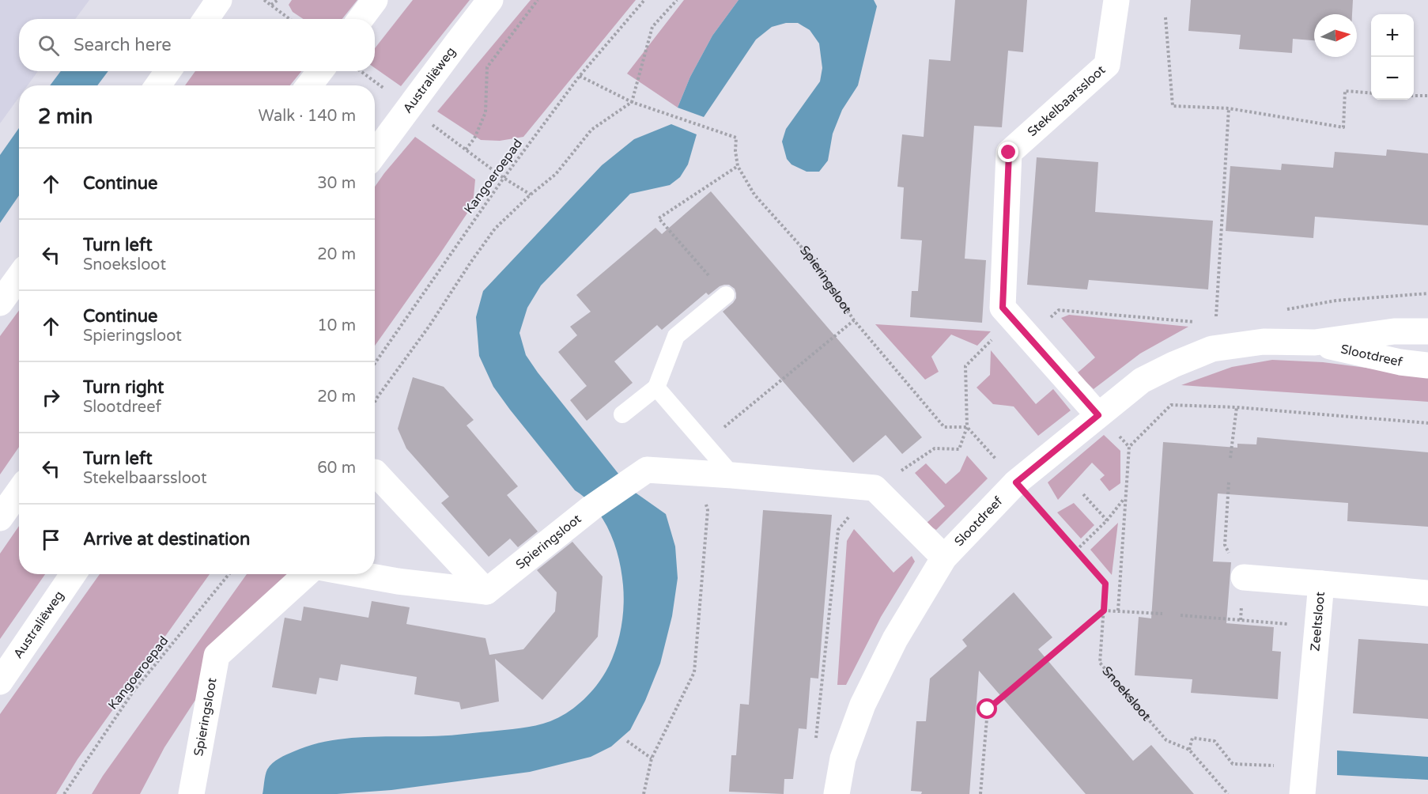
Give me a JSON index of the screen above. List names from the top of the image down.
{
  "streets": {
    "street": [
      "Australiëweg",
      "Stekelbaarssloot",
      "Spieringsloot",
      "Slootdreef",
      "Zeeltsloot"
    ],
    "path": ["Kangoeroepad", "Snoeksloot"]
  },
  "crossings": [
    ["Stekelbaarssloot", "Slootdreef"],
    ["Kangoeroepad", "Spieringsloot"],
    ["Spieringsloot", "Slootdreef"],
    ["Spieringsloot", "Snoeksloot"]
  ],
  "north": "right",
  "page": {
    "map_buttons": ["+", "−"],
    "search": "Search here",
    "heading": ["2 min", "Walk · 140 m"],
    "list": [
      ["Continue", "30 m"],
      ["Turn left", "Snoeksloot", "20 m"],
      ["Continue", "Spieringsloot", "10 m"],
      ["Turn right", "Slootdreef", "20 m"],
      ["Turn left", "Stekelbaarssloot", "60 m"],
      "Arrive at destination"
    ]
  }
}
